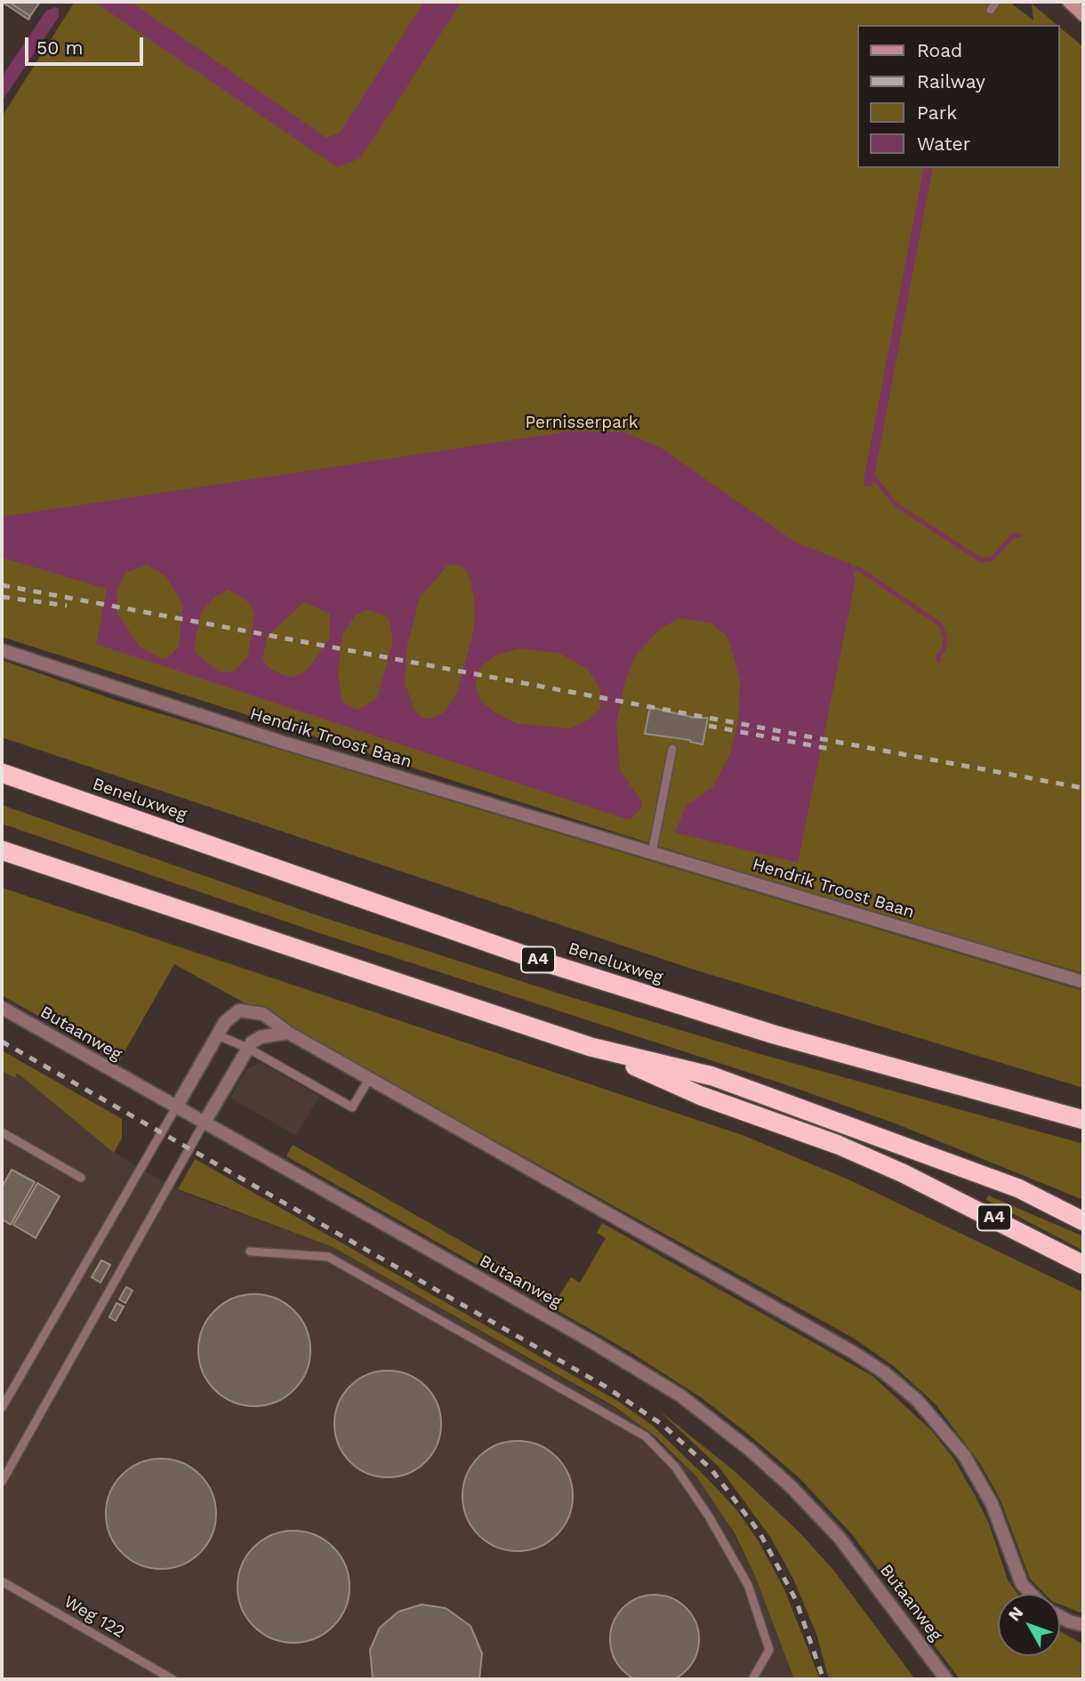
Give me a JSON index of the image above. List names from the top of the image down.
{
  "streets": {
    "highway": ["Beneluxweg", "A4"],
    "street": ["Hendrik Troost Baan", "Butaanweg"],
    "lane": ["Weg 122"]
  },
  "parks": ["Pernisserpark"],
  "legend": [
    "Road",
    "Railway",
    "Park",
    "Water"
  ],
  "scale_bar": "50 m",
  "north": "top left"
}
